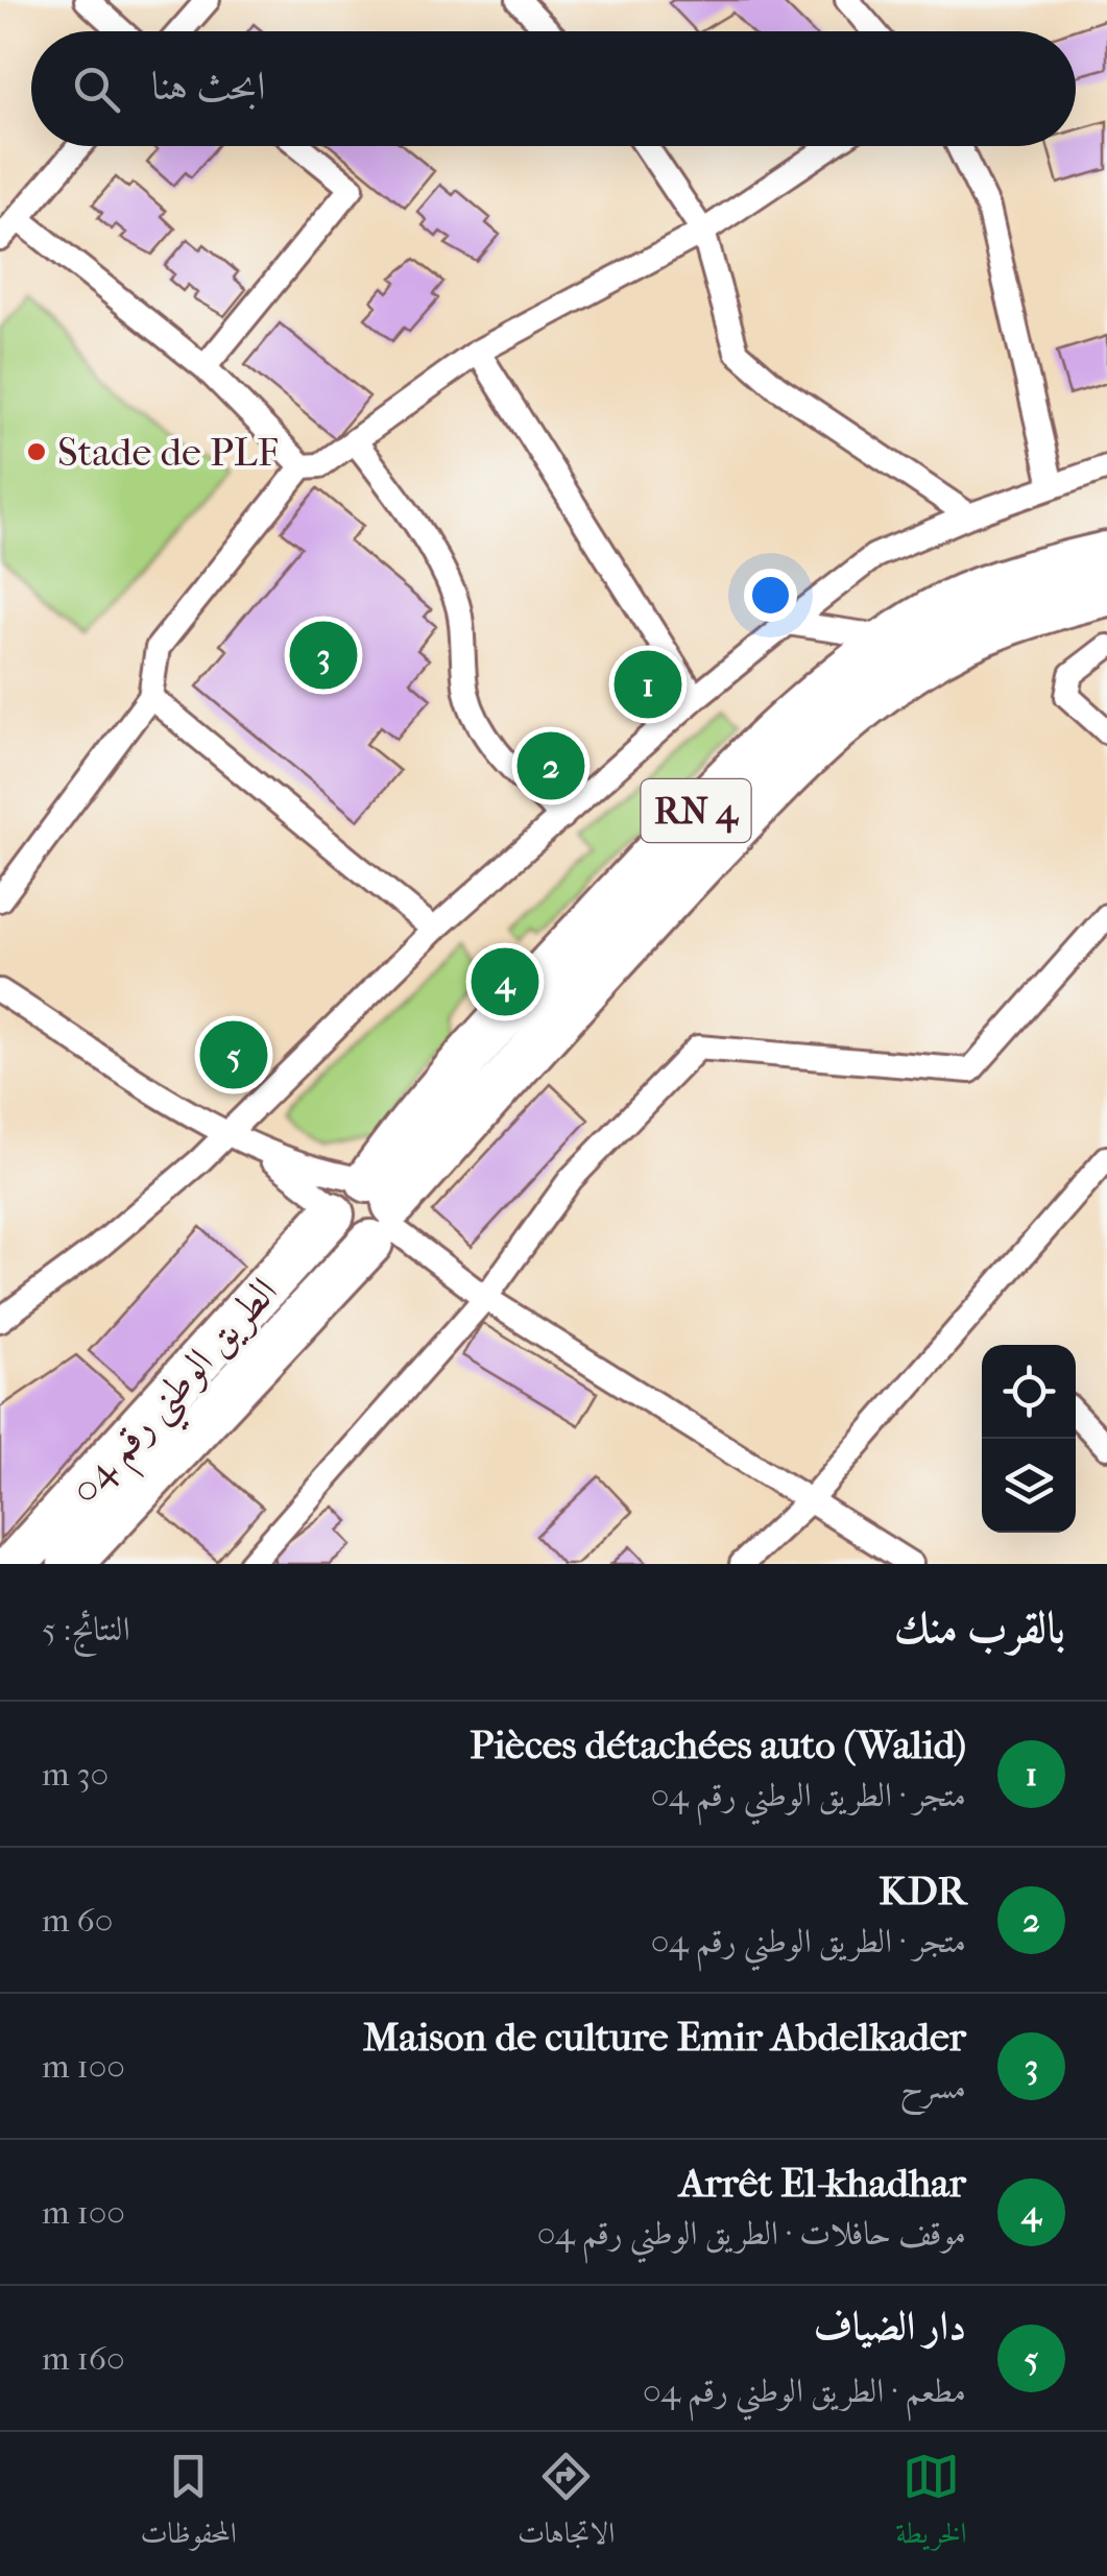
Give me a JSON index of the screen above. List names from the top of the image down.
{
  "streets": {
    "highway": ["RN 4", "الطريق الوطني رقم 04"]
  },
  "places": ["Stade de PLF"],
  "page": {
    "search": "ابحث هنا",
    "pins": [
      "3",
      "1",
      "2",
      "4",
      "5"
    ],
    "heading": ["بالقرب منك", "النتائج: 5"],
    "list": [
      {
        "mark": "1",
        "name": "Pièces détachées auto (Walid)",
        "note": "متجر · الطريق الوطني رقم 04",
        "value": "30 m"
      },
      {
        "mark": "2",
        "name": "KDR",
        "note": "متجر · الطريق الوطني رقم 04",
        "value": "60 m"
      },
      {
        "mark": "3",
        "name": "Maison de culture Emir Abdelkader",
        "note": "مسرح",
        "value": "100 m"
      },
      {
        "mark": "4",
        "name": "Arrêt El-khadhar",
        "note": "موقف حافلات · الطريق الوطني رقم 04",
        "value": "100 m"
      },
      {
        "mark": "5",
        "name": "دار الضياف",
        "note": "مطعم · الطريق الوطني رقم 04",
        "value": "160 m"
      }
    ],
    "nav": ["الخريطة", "الاتجاهات", "المحفوظات"]
  }
}
